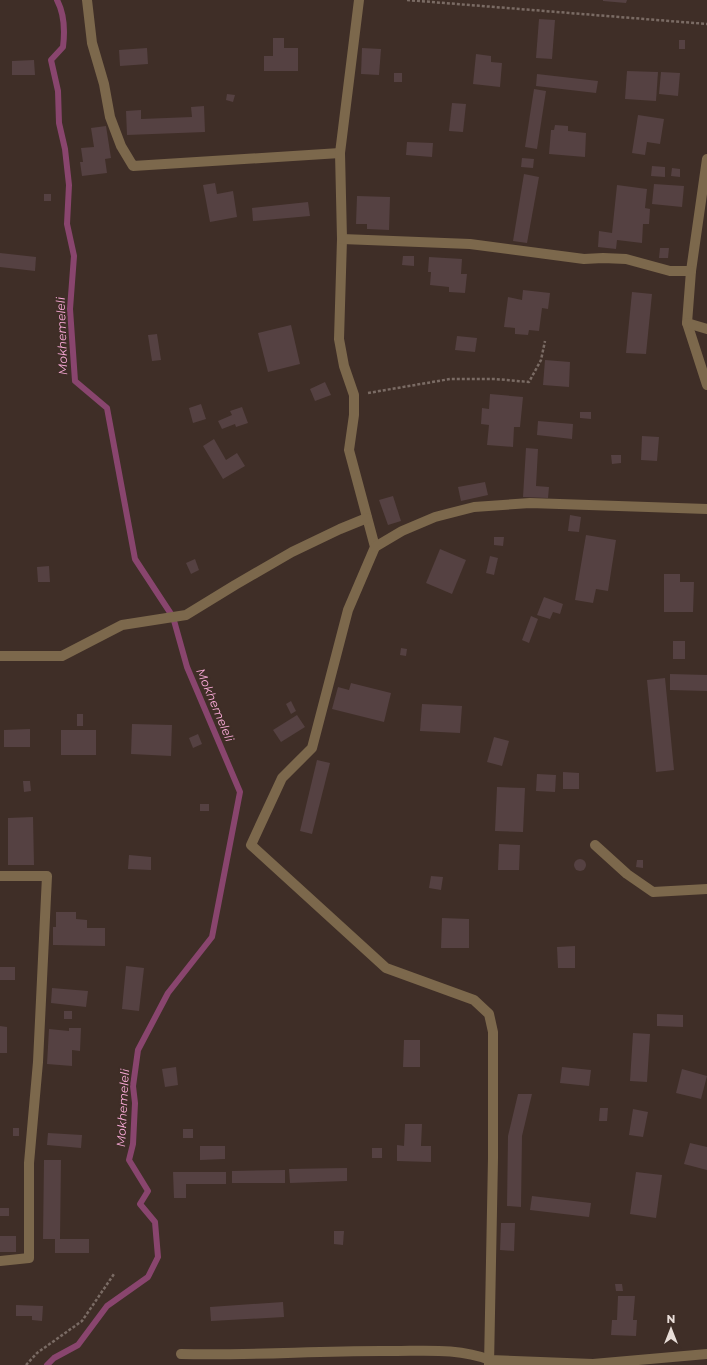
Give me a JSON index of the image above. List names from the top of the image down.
{
  "water": ["Mokhemeleli"],
  "north": "top"
}
